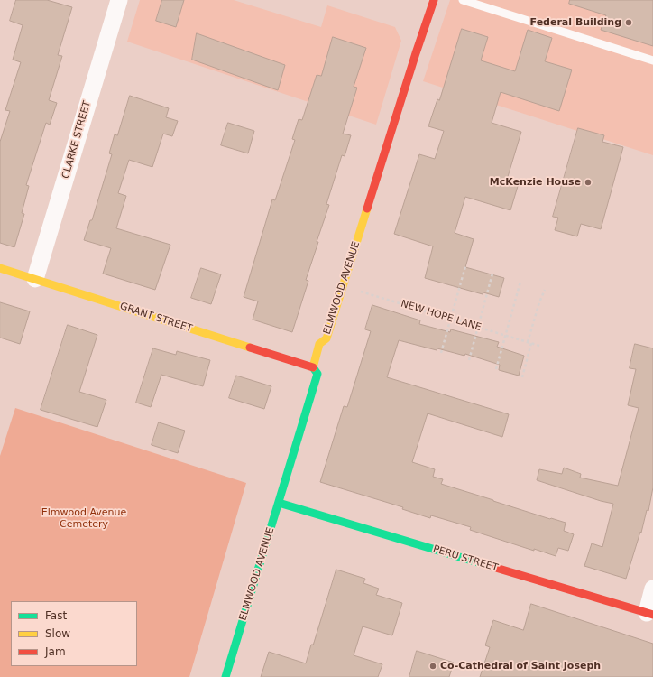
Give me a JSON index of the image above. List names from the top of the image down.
{
  "streets": {
    "street": [
      "CLARKE STREET",
      "ELMWOOD AVENUE",
      "GRANT STREET",
      "PERU STREET"
    ],
    "path": ["NEW HOPE LANE"]
  },
  "crossings": [
    ["CLARKE STREET", "GRANT STREET"],
    ["ELMWOOD AVENUE", "NEW HOPE LANE"],
    ["ELMWOOD AVENUE", "GRANT STREET"],
    ["ELMWOOD AVENUE", "PERU STREET"]
  ],
  "parks": ["Elmwood Avenue Cemetery"],
  "places": ["Federal Building", "McKenzie House", "Co-Cathedral of Saint Joseph"],
  "legend": ["Fast", "Slow", "Jam"]
}
